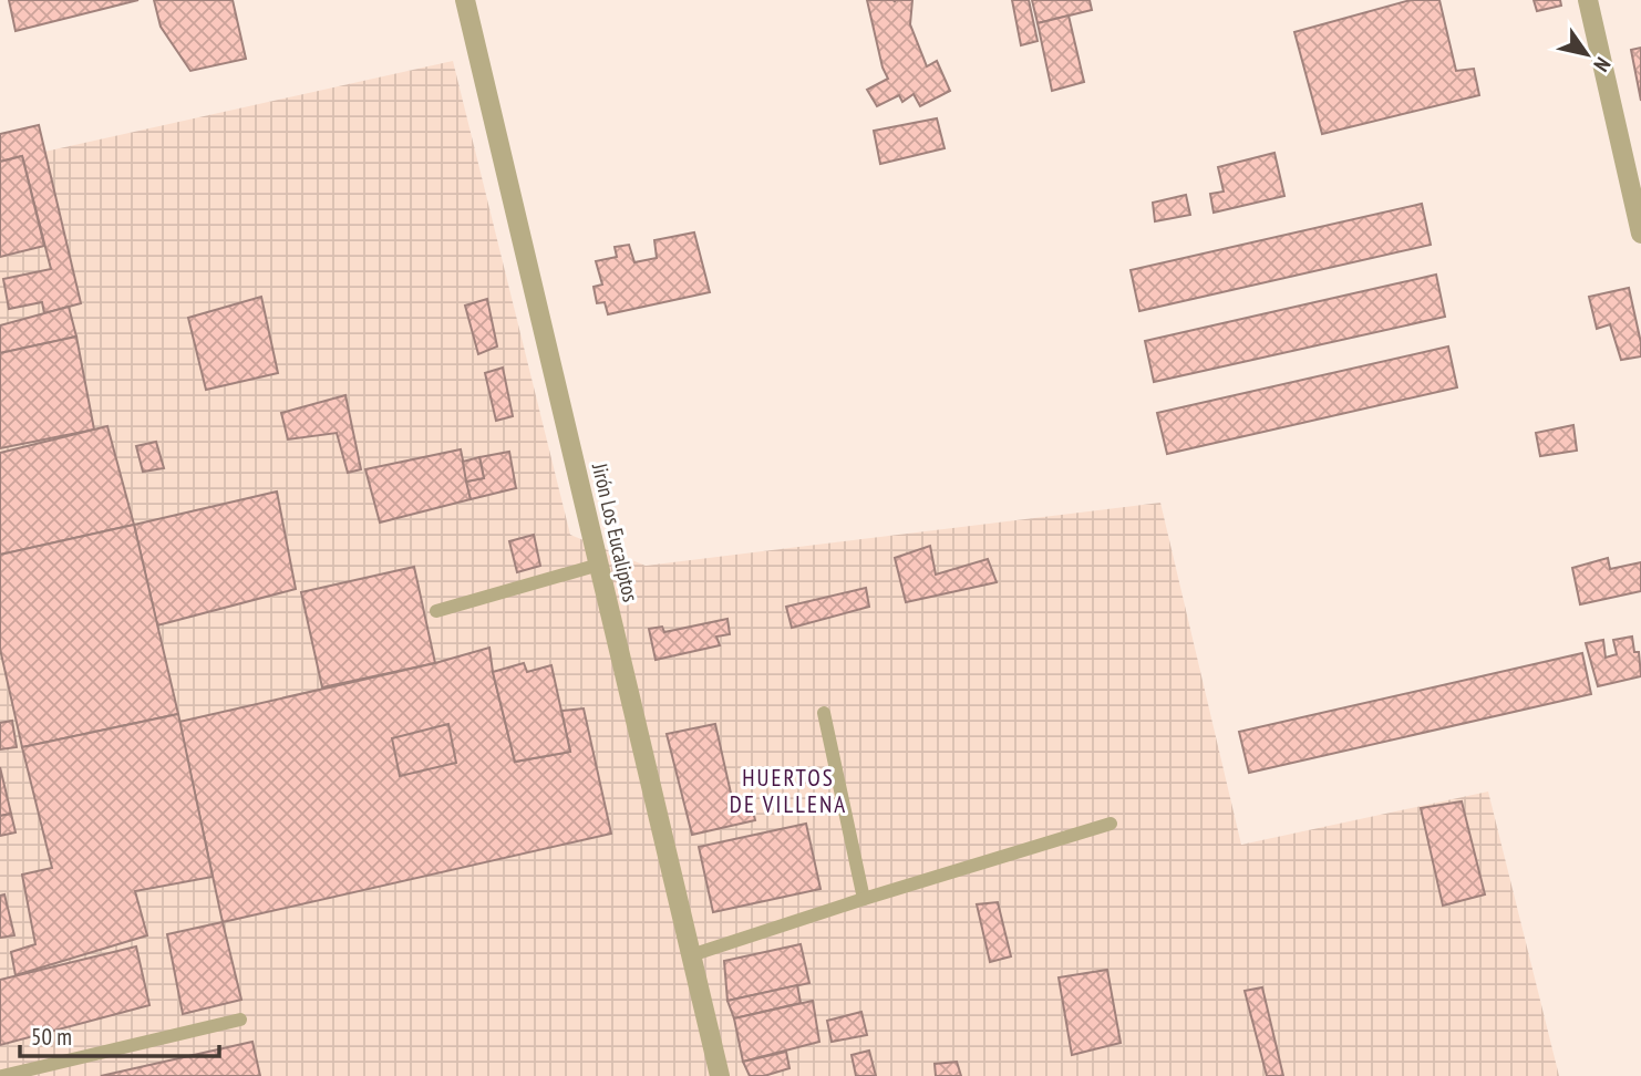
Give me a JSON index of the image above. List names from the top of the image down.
{
  "streets": {
    "street": ["Jirón Los Eucaliptos"]
  },
  "districts": ["HUERTOS DE VILLENA"],
  "scale_bar": "50 m",
  "north": "bottom right"
}
